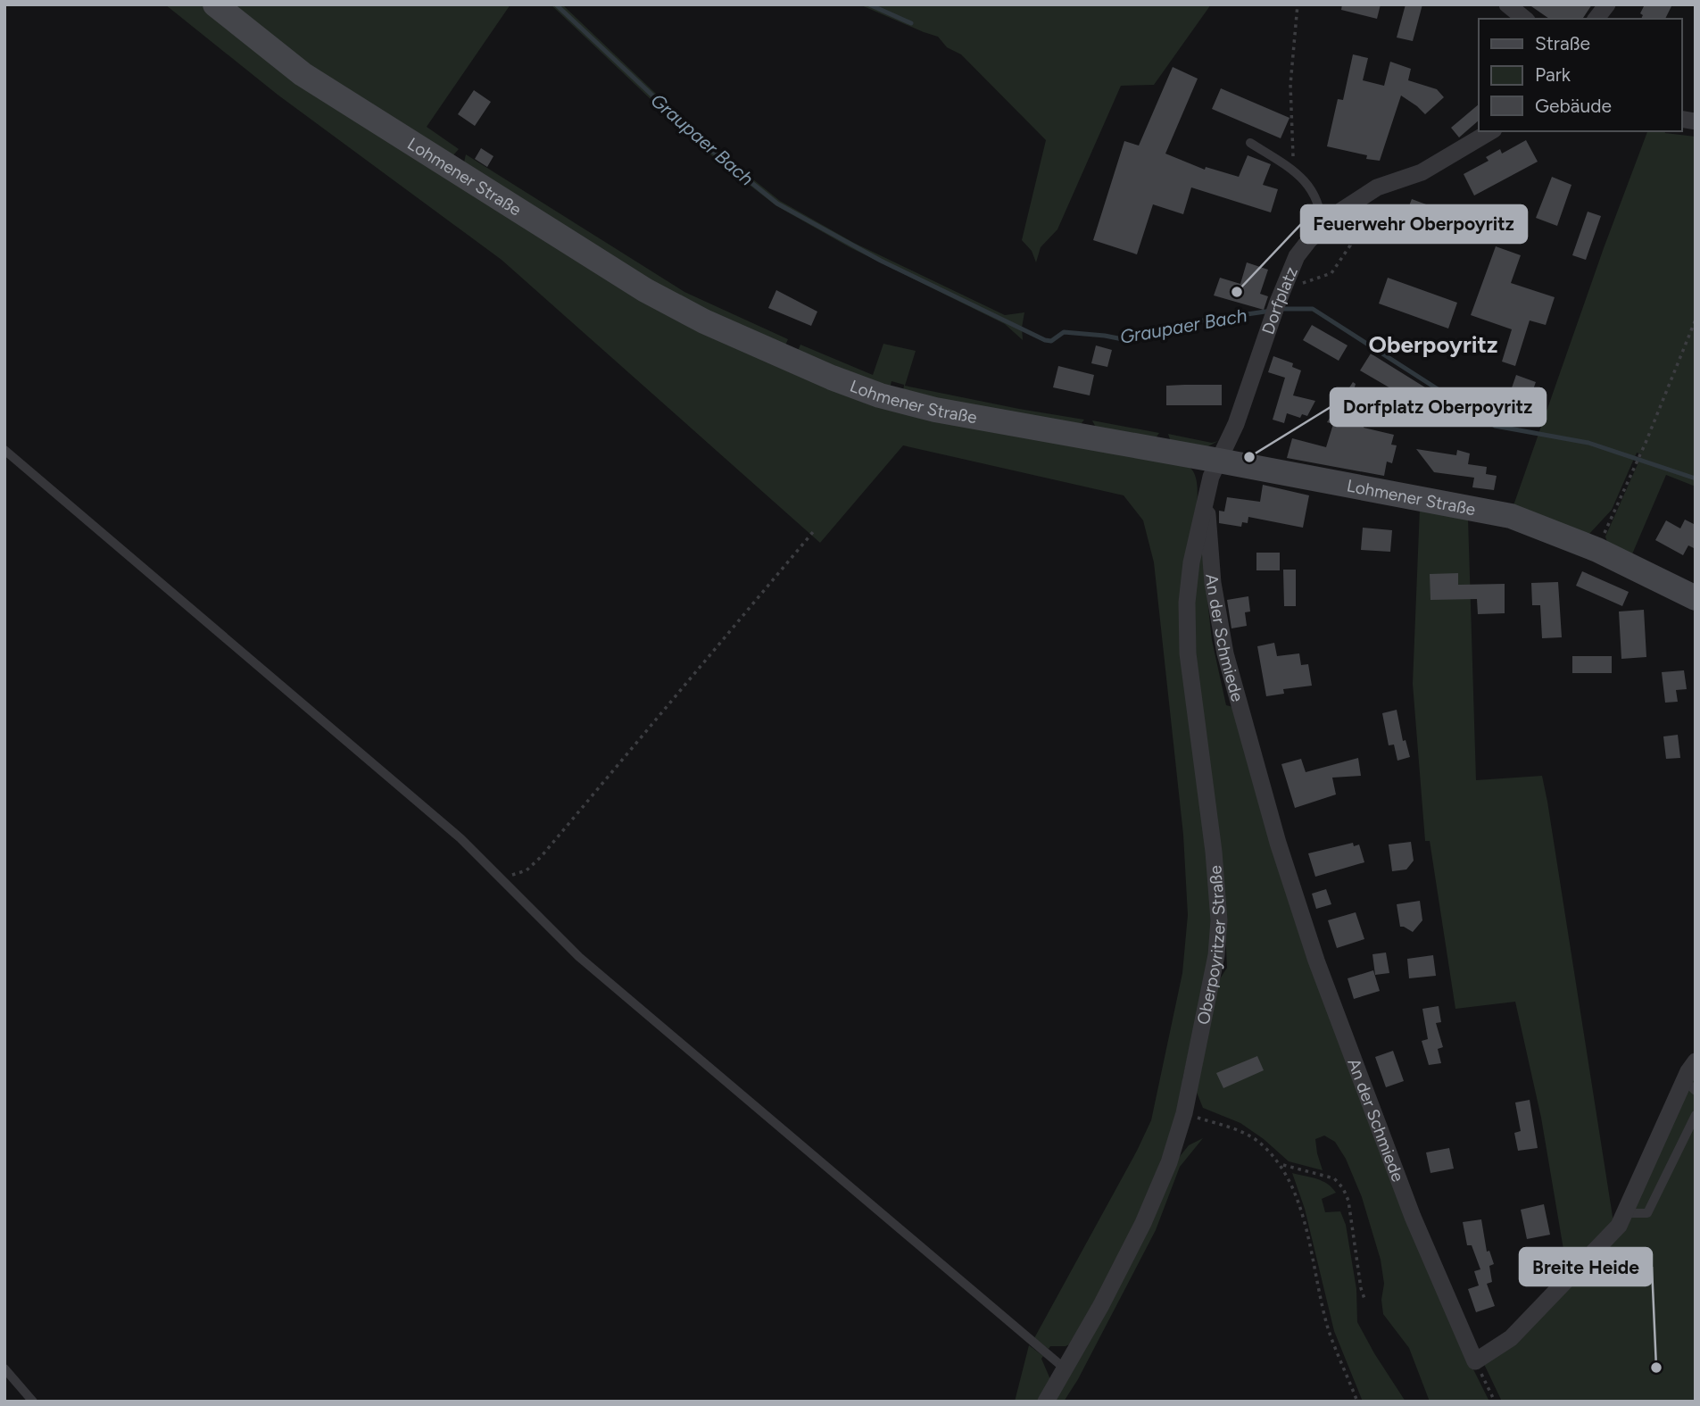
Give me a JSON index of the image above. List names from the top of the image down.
{
  "streets": {
    "main road": ["Lohmener Straße"],
    "street": ["Dorfplatz", "An der Schmiede", "Oberpoyritzer Straße"]
  },
  "crossings": [
    ["Lohmener Straße", "Dorfplatz"],
    ["Lohmener Straße", "Oberpoyritzer Straße"],
    ["Dorfplatz", "Oberpoyritzer Straße"],
    ["An der Schmiede", "Oberpoyritzer Straße"]
  ],
  "districts": ["Oberpoyritz"],
  "water": ["Graupaer Bach"],
  "places": ["Feuerwehr Oberpoyritz", "Dorfplatz Oberpoyritz", "Breite Heide"],
  "legend": ["Straße", "Park", "Gebäude"]
}
